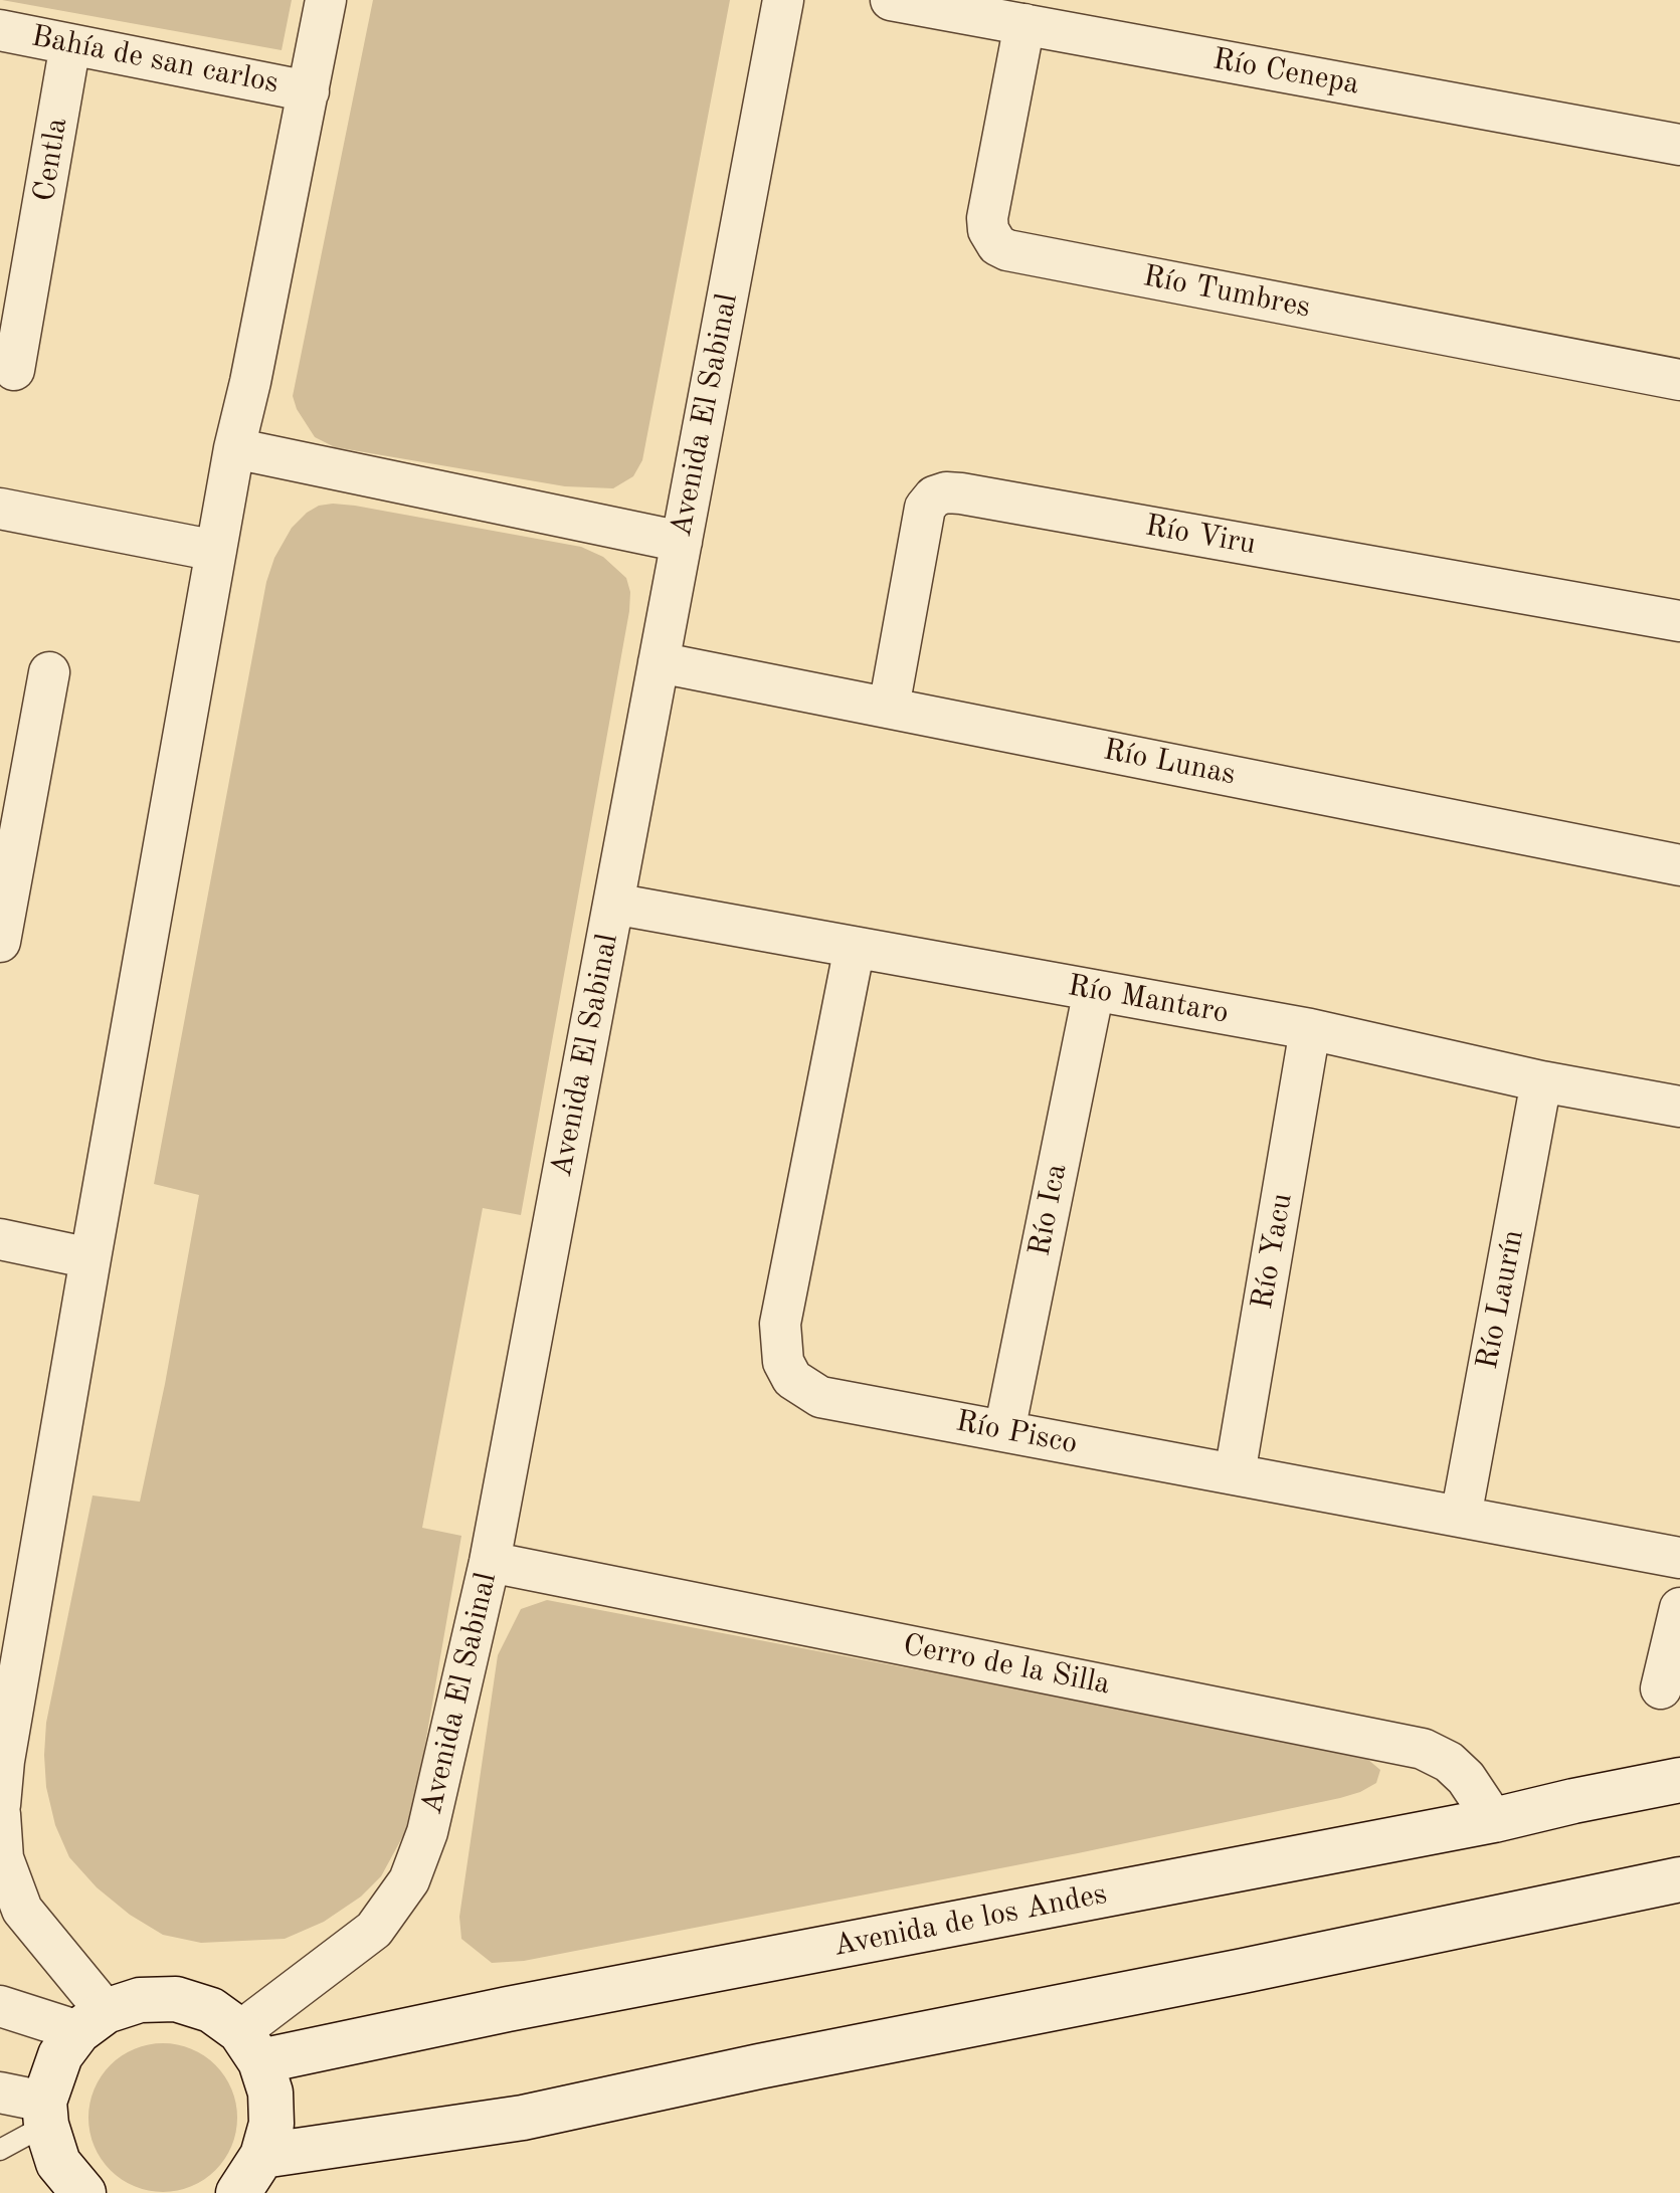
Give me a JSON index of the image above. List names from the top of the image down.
{
  "streets": {
    "main road": ["Avenida de los Andes"],
    "street": [
      "Bahía de san carlos",
      "Río Cenepa",
      "Centla",
      "Río Tumbres",
      "Avenida El Sabinal",
      "Río Viru",
      "Río Lunas",
      "Río Mantaro",
      "Río Ica",
      "Río Yacu",
      "Río Laurín",
      "Río Pisco",
      "Cerro de la Silla"
    ]
  },
  "crossings": [
    ["Bahía de san carlos", "Centla"],
    ["Río Cenepa", "Río Tumbres"],
    ["Avenida El Sabinal", "Río Lunas"],
    ["Avenida El Sabinal", "Río Mantaro"],
    ["Avenida El Sabinal", "Cerro de la Silla"],
    ["Avenida El Sabinal", "Avenida de los Andes"],
    ["Río Viru", "Río Lunas"],
    ["Río Mantaro", "Río Ica"],
    ["Río Mantaro", "Río Yacu"],
    ["Río Mantaro", "Río Laurín"],
    ["Río Mantaro", "Río Pisco"],
    ["Río Ica", "Río Pisco"],
    ["Río Yacu", "Río Pisco"],
    ["Río Laurín", "Río Pisco"],
    ["Cerro de la Silla", "Avenida de los Andes"]
  ]
}
